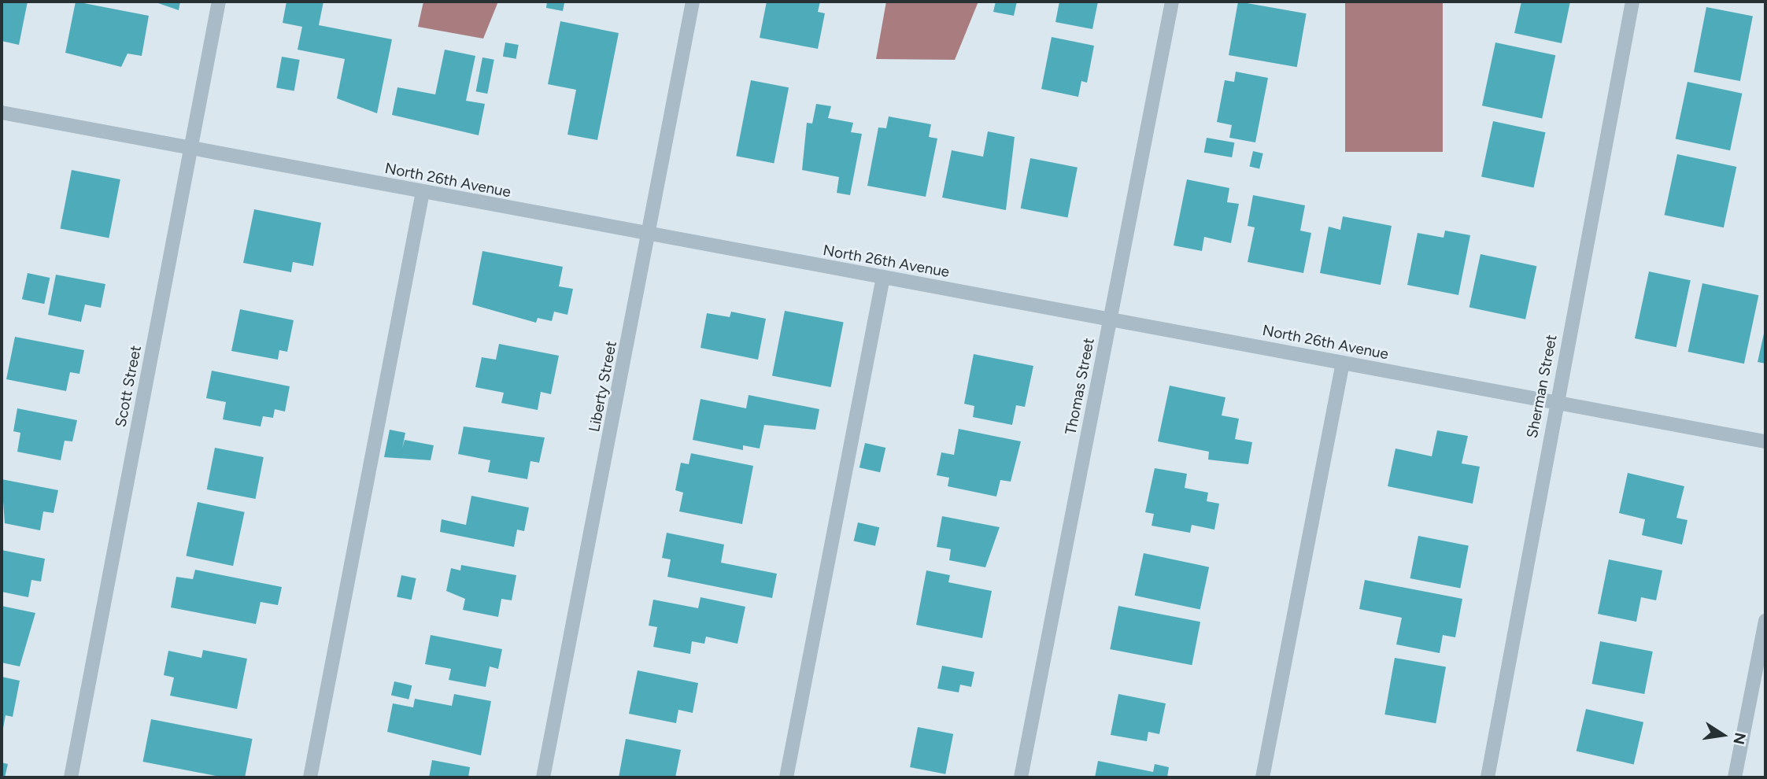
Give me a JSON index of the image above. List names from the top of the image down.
{
  "streets": {
    "street": [
      "North 26th Avenue",
      "Scott Street",
      "Liberty Street",
      "Thomas Street",
      "Sherman Street"
    ]
  },
  "crossings": [
    ["North 26th Avenue", "Scott Street"],
    ["North 26th Avenue", "Liberty Street"],
    ["North 26th Avenue", "Thomas Street"],
    ["North 26th Avenue", "Sherman Street"]
  ],
  "north": "right"
}
